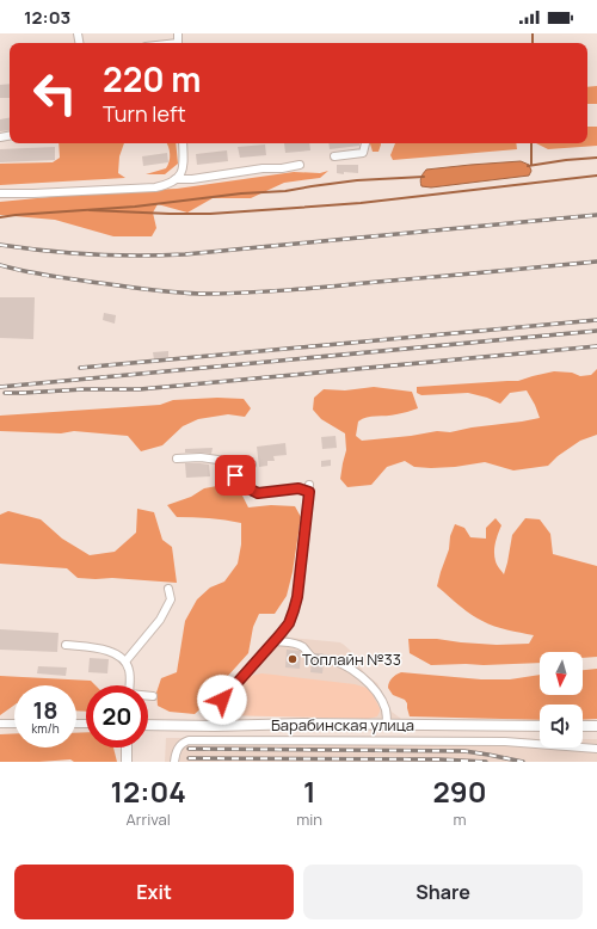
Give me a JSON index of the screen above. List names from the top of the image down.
{
  "streets": {
    "main road": ["Барабинская улица"]
  },
  "places": ["Топлайн №33"],
  "north": "bottom",
  "page": {
    "status": "12:03",
    "turn": ["220 m", "Turn left"],
    "speed": "18 km/h",
    "limit": "20",
    "eta": [
      "12:04",
      "Arrival",
      "1",
      "min",
      "290",
      "m"
    ],
    "buttons": ["Exit", "Share"]
  }
}
